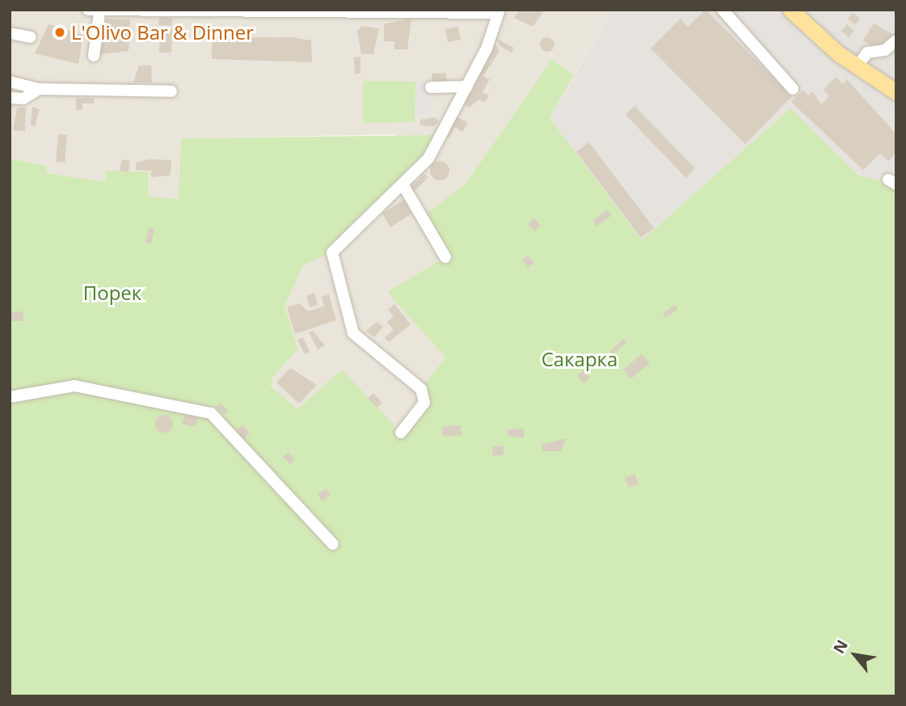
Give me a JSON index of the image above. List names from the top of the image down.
{
  "parks": ["Порек", "Сакарка"],
  "places": ["L'Olivo Bar & Dinner"],
  "north": "top left"
}
